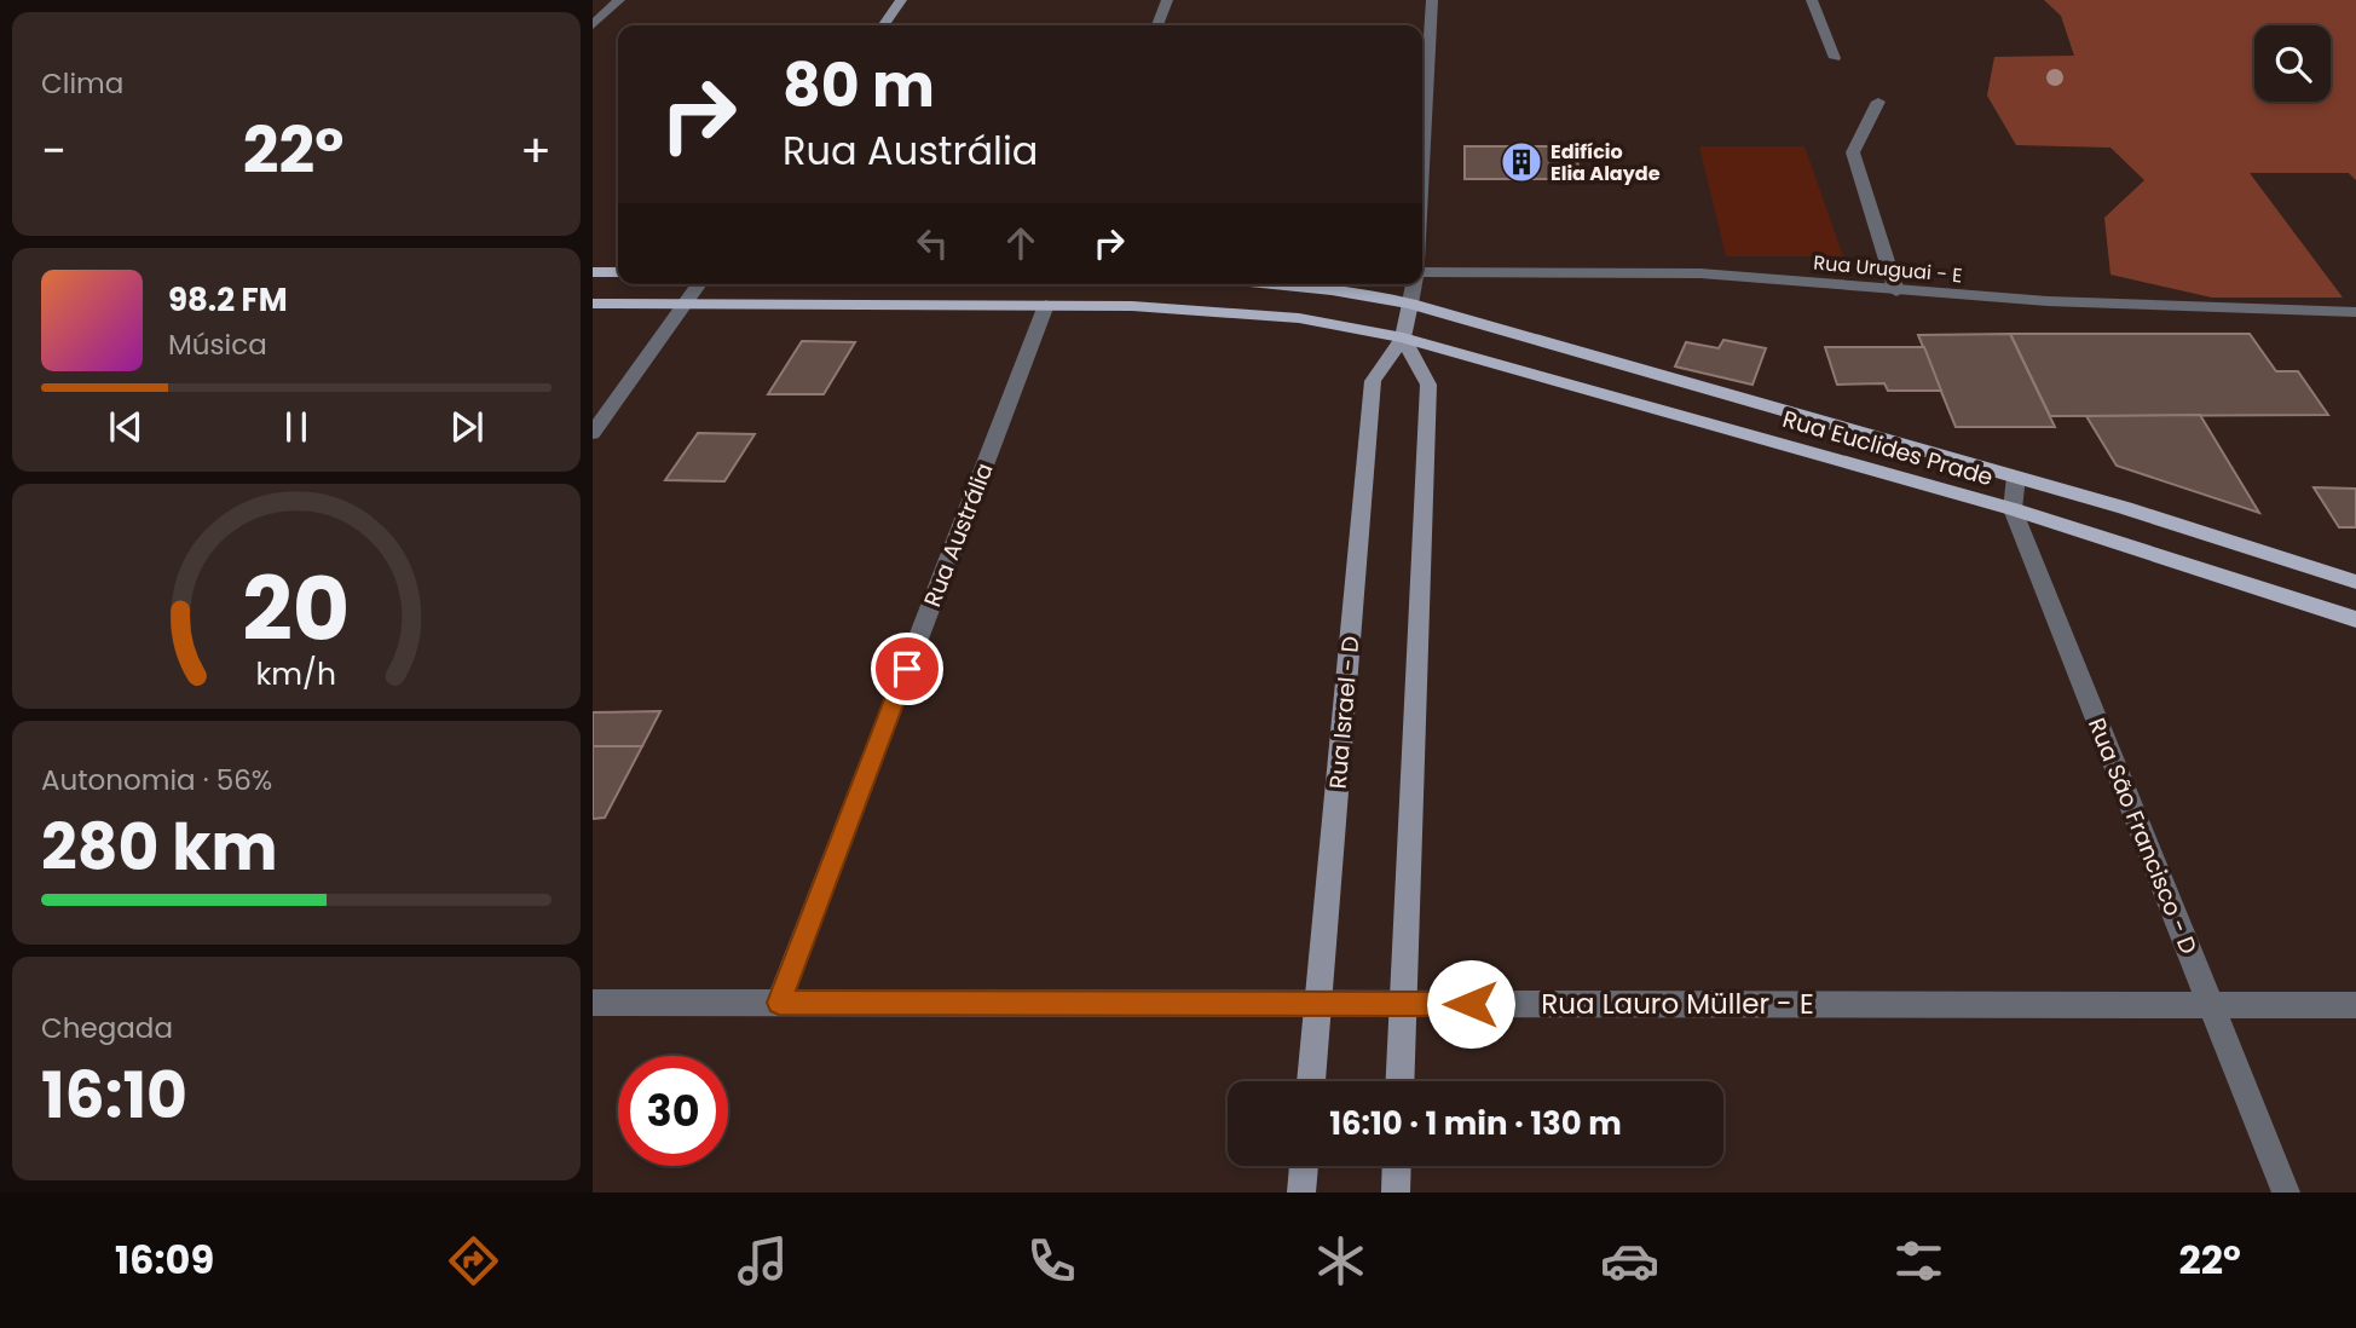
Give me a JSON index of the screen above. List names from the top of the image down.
{
  "streets": {
    "main road": ["Rua Euclides Prade"],
    "street": [
      "Rua Uruguai - E",
      "Rua Austrália",
      "Rua Israel - D",
      "Rua São Francisco - D",
      "Rua Lauro Müller - E"
    ]
  },
  "crossings": [
    ["Rua Euclides Prade", "Rua Israel - D"],
    ["Rua Euclides Prade", "Rua São Francisco - D"],
    ["Rua Austrália", "Rua Lauro Müller - E"],
    ["Rua Israel - D", "Rua Lauro Müller - E"],
    ["Rua São Francisco - D", "Rua Lauro Müller - E"]
  ],
  "places": {
    "building": ["Edifício Elia Alayde"]
  },
  "page": {
    "tile": [
      "Clima",
      ["Autonomia · 56%", "280 km"],
      ["Chegada", "16:10"]
    ],
    "turn": ["80 m", "Rua Austrália"],
    "heat": ["−", "22°", "+"],
    "song": ["98.2 FM", "Música"],
    "limit": "30",
    "trip": "16:10 · 1 min · 130 m",
    "tabs": ["16:09", "22°"],
    "gauge": ["20", "km/h"]
  }
}
